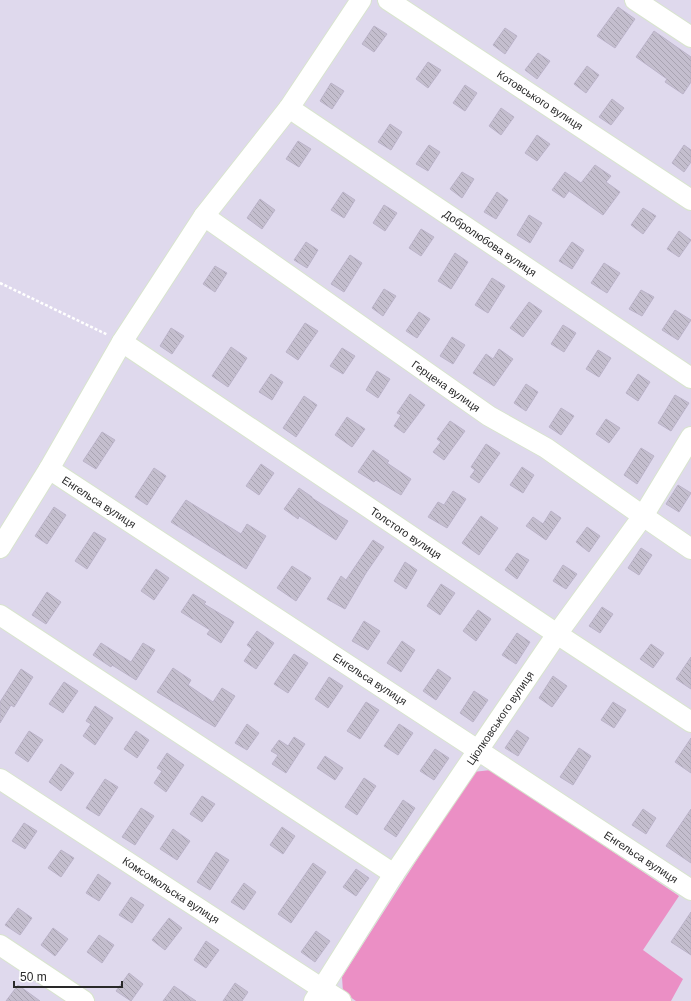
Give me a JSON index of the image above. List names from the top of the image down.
{
  "streets": {
    "street": [
      "Котовського вулиця",
      "Добролюбова вулиця",
      "Герцена вулиця",
      "Енгельса вулиця",
      "Толстого вулиця",
      "Ціолковського вулиця",
      "Комсомольска вулиця"
    ]
  },
  "crossings": [
    ["Герцена вулиця", "Ціолковського вулиця"],
    ["Енгельса вулиця", "Ціолковського вулиця"],
    ["Толстого вулиця", "Ціолковського вулиця"],
    ["Ціолковського вулиця", "Комсомольска вулиця"]
  ],
  "scale_bar": "50 m"
}
